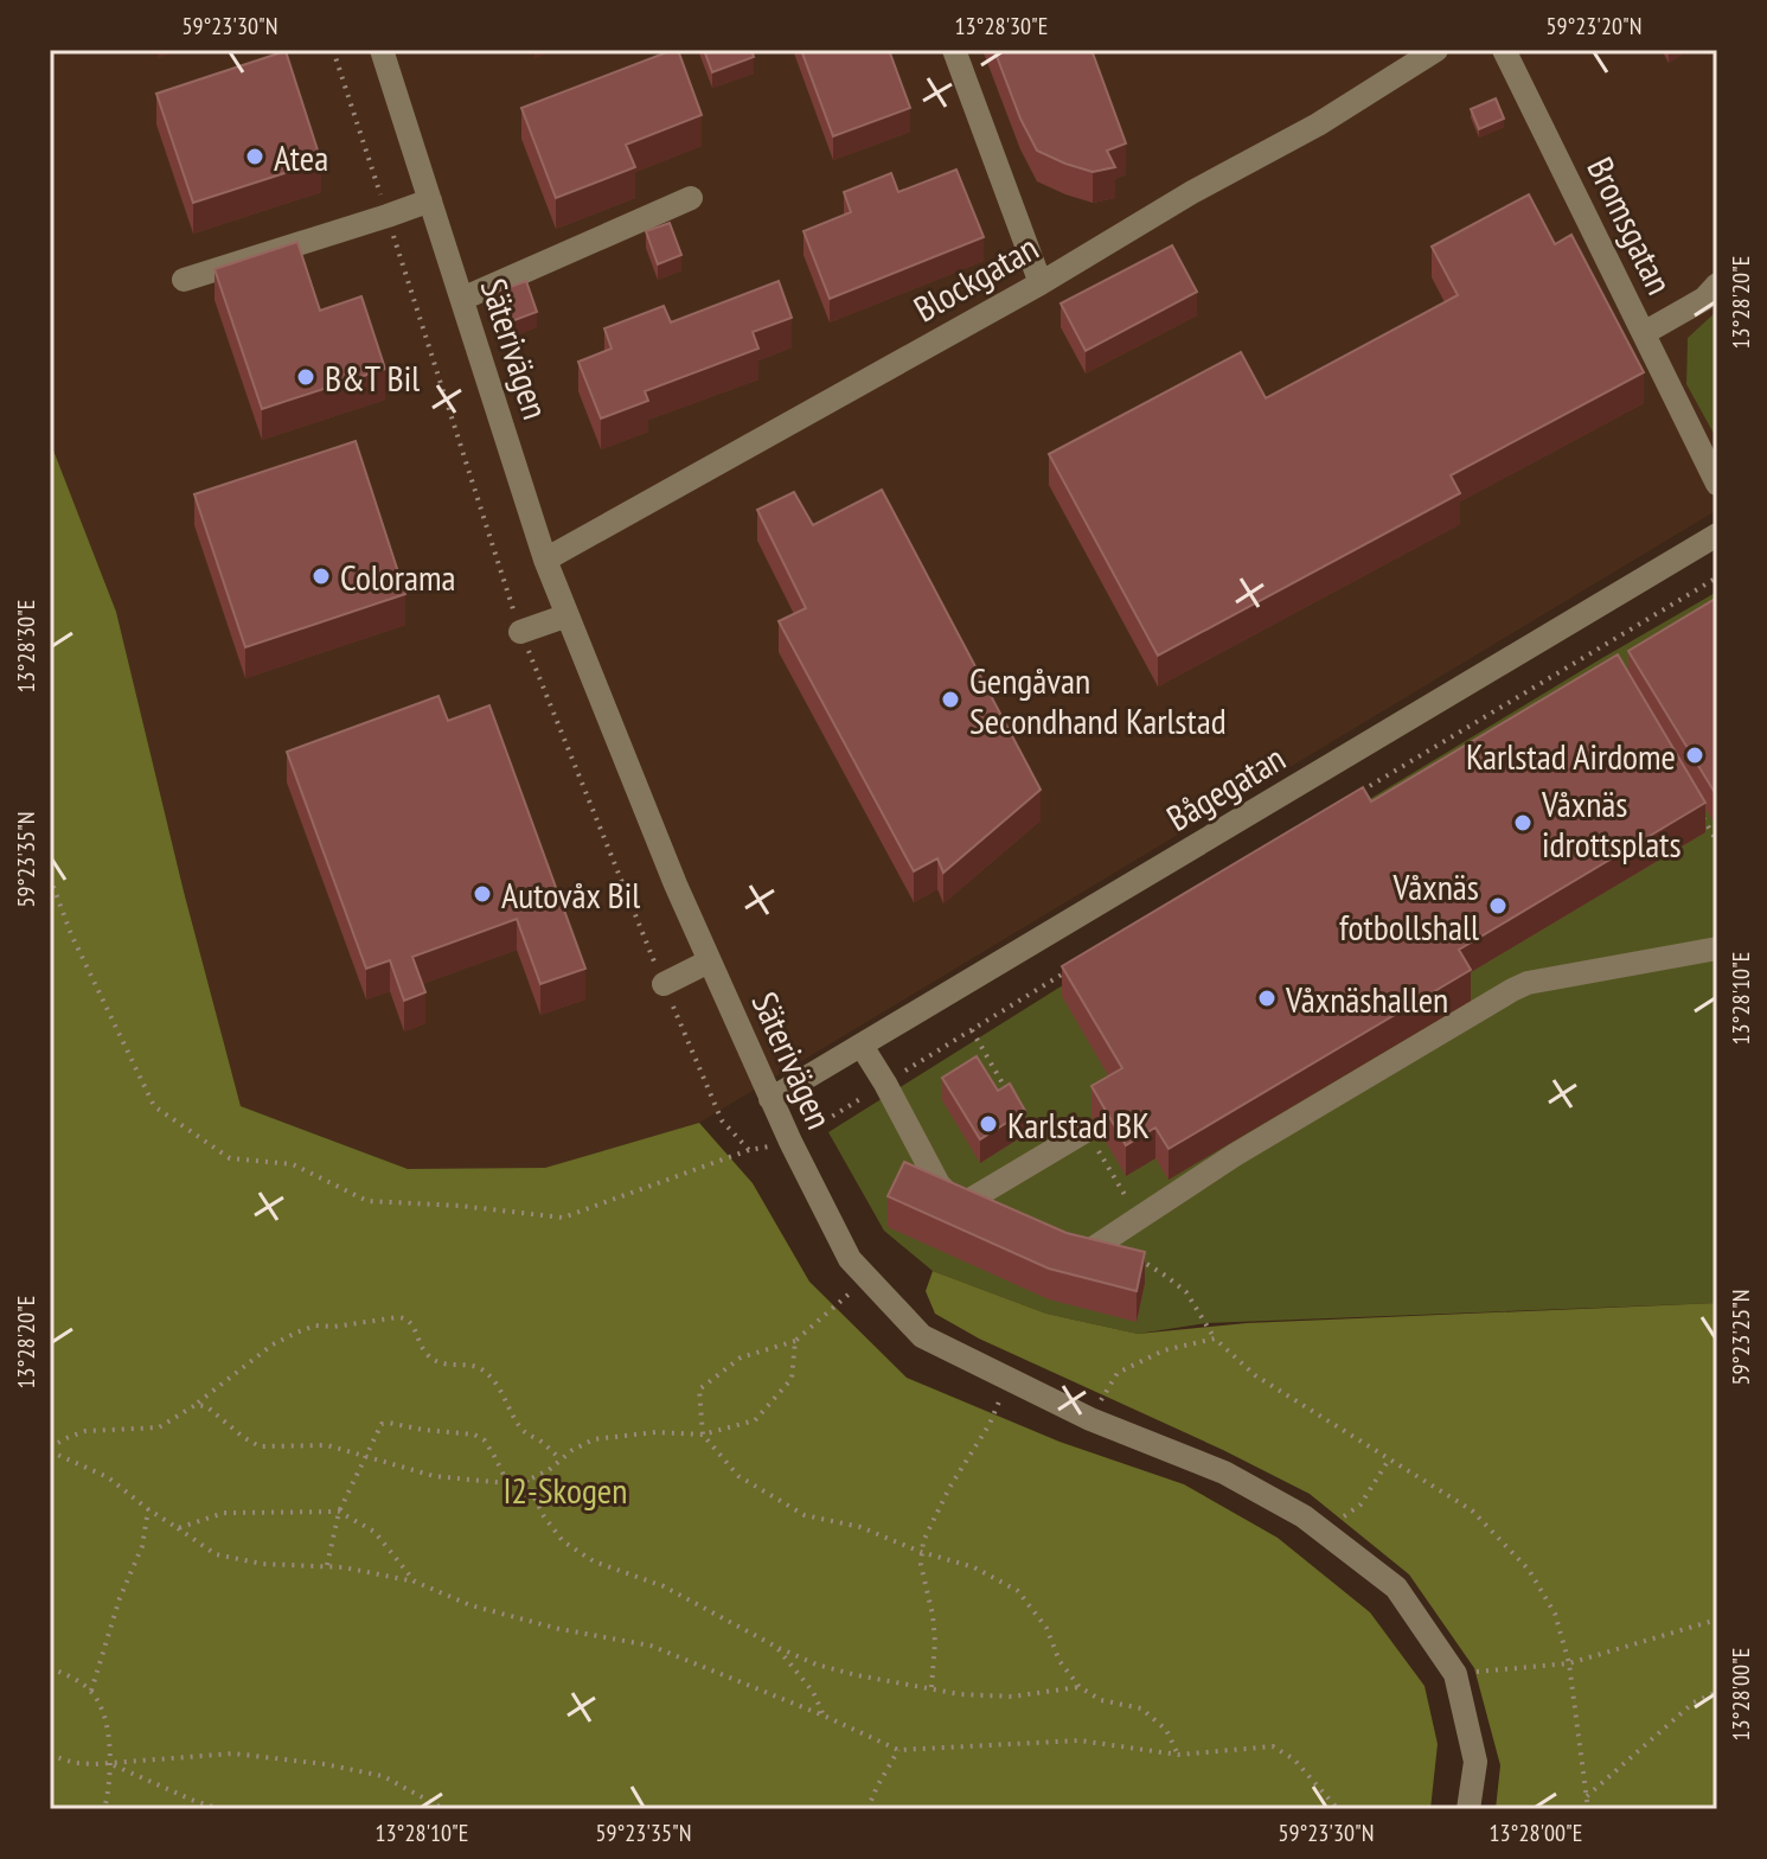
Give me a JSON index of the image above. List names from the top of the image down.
{
  "streets": {
    "street": [
      "Bromsgatan",
      "Blockgatan",
      "Säterivägen",
      "Bågegatan"
    ]
  },
  "crossings": [
    ["Blockgatan", "Säterivägen"],
    ["Säterivägen", "Bågegatan"]
  ],
  "parks": ["I2-Skogen"],
  "places": [
    "Atea",
    "B&T Bil",
    "Colorama",
    "Gengåvan Secondhand Karlstad",
    "Karlstad Airdome",
    "Våxnäs idrottsplats",
    "Autovåx Bil",
    "Våxnäs fotbollshall",
    "Våxnäshallen",
    "Karlstad BK"
  ],
  "coordinates": [
    "59°23'30\"N",
    "13°28'30\"E",
    "59°23'20\"N",
    "13°28'20\"E",
    "59°23'35\"N",
    "13°28'10\"E",
    "59°23'25\"N",
    "13°28'00\"E"
  ]
}
